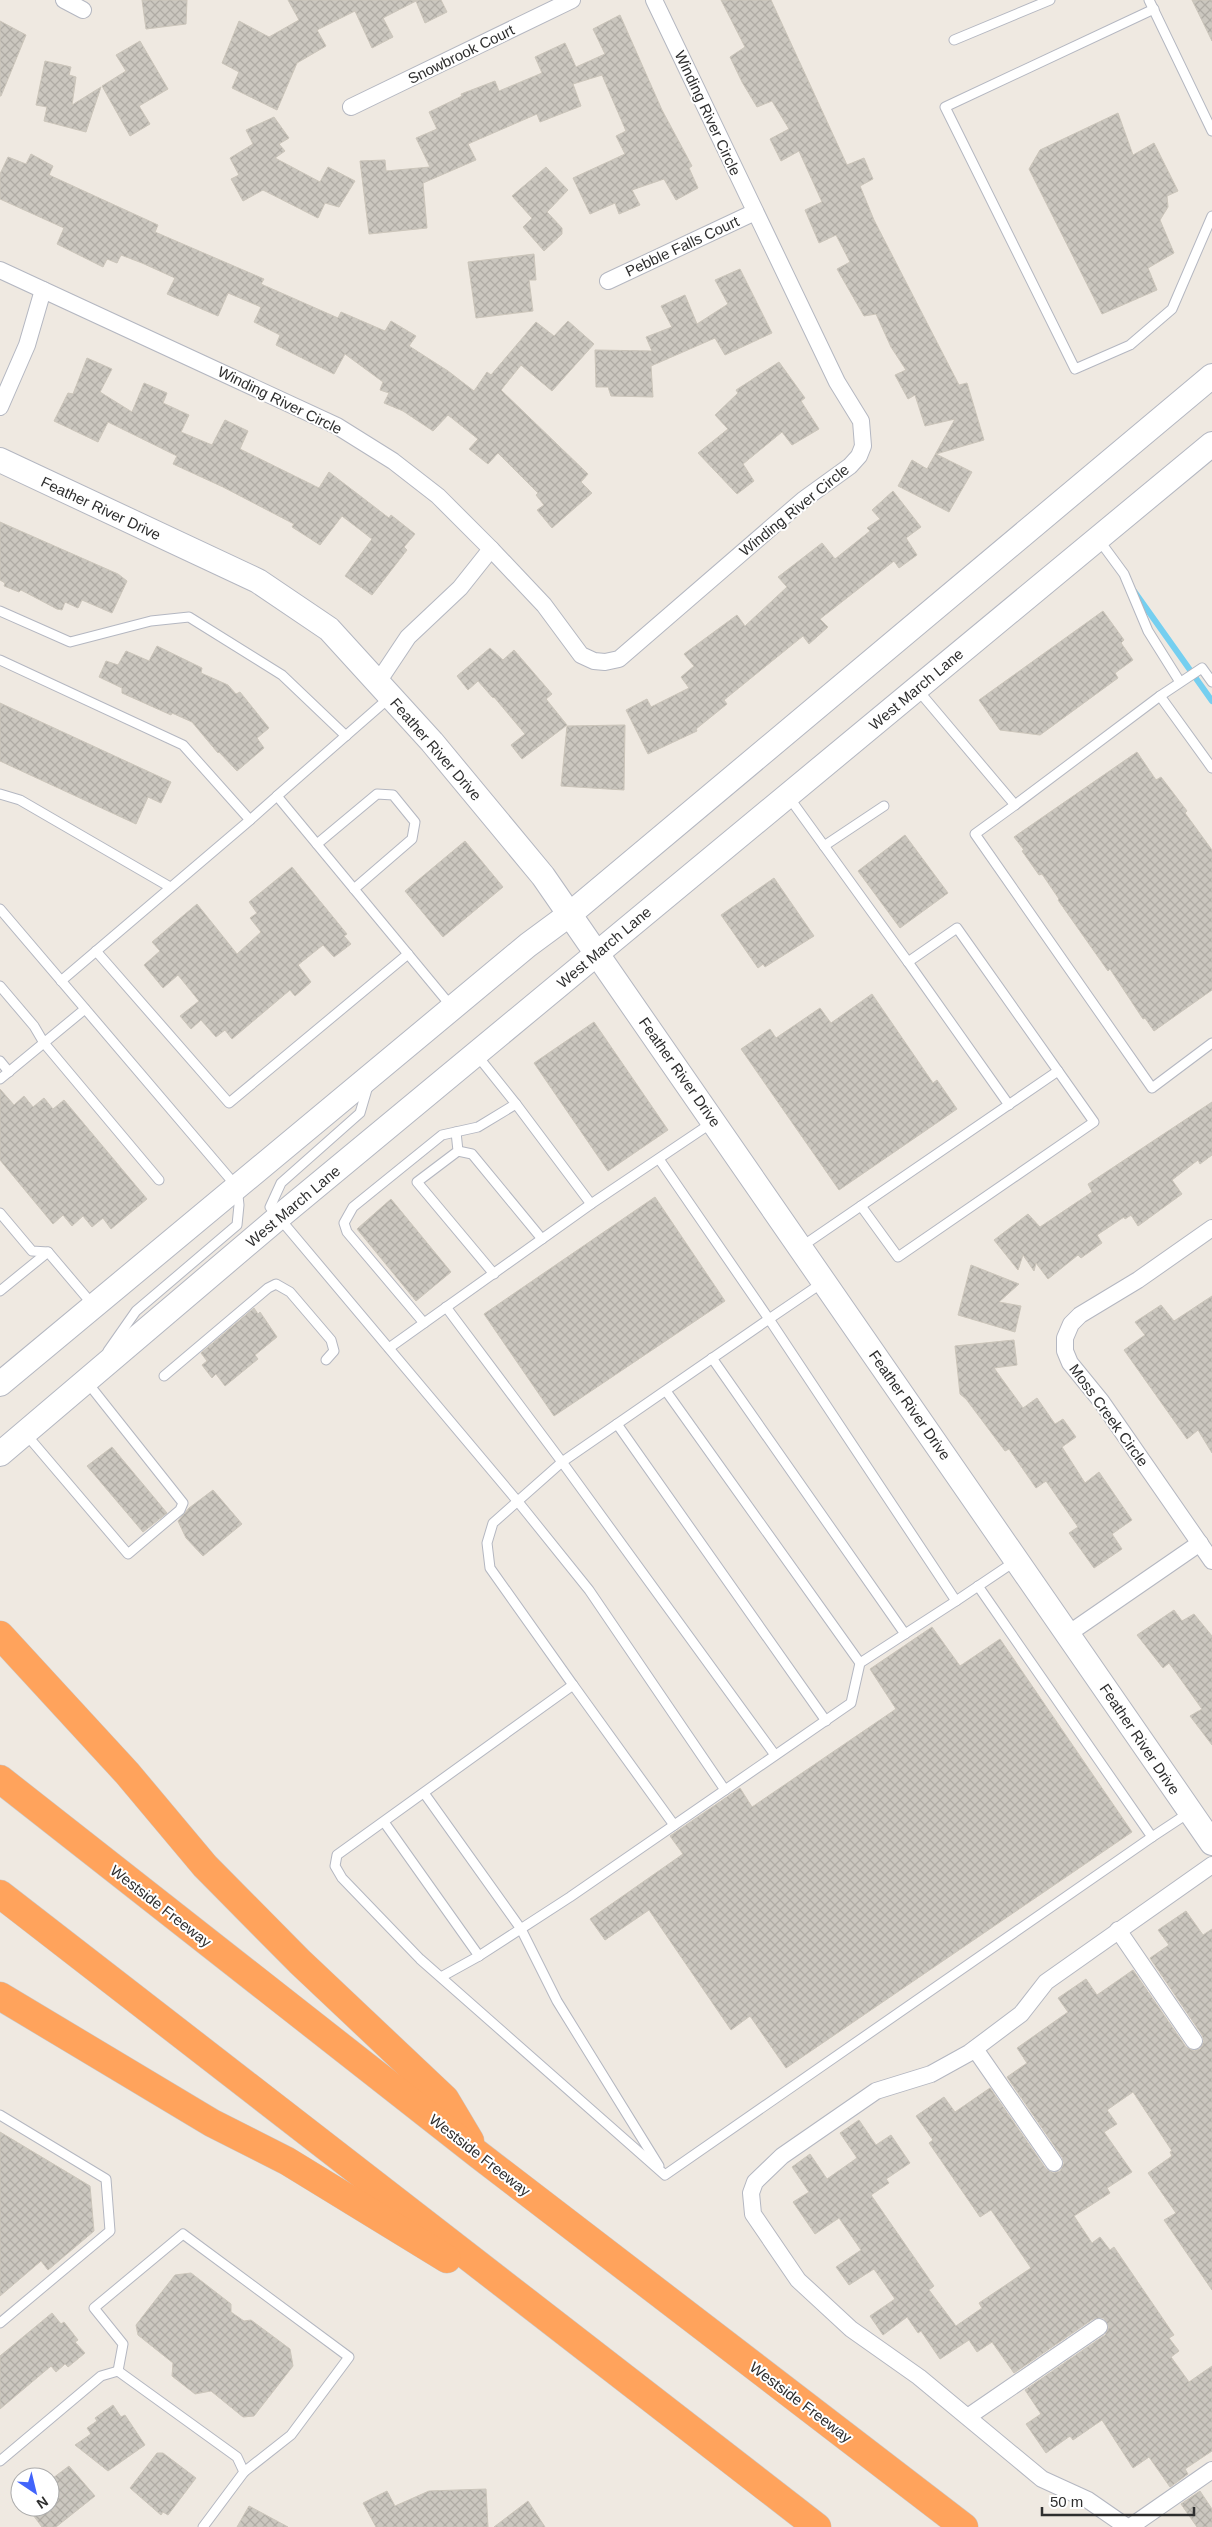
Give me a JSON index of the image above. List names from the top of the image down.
{
  "streets": {
    "highway": ["Westside Freeway"],
    "main road": ["Feather River Drive", "West March Lane"],
    "street": [
      "Snowbrook Court",
      "Winding River Circle",
      "Pebble Falls Court",
      "Moss Creek Circle"
    ]
  },
  "crossings": [
    ["Winding River Circle", "Pebble Falls Court"],
    ["Feather River Drive", "West March Lane"]
  ],
  "scale_bar": "50 m",
  "north": "bottom right"
}
